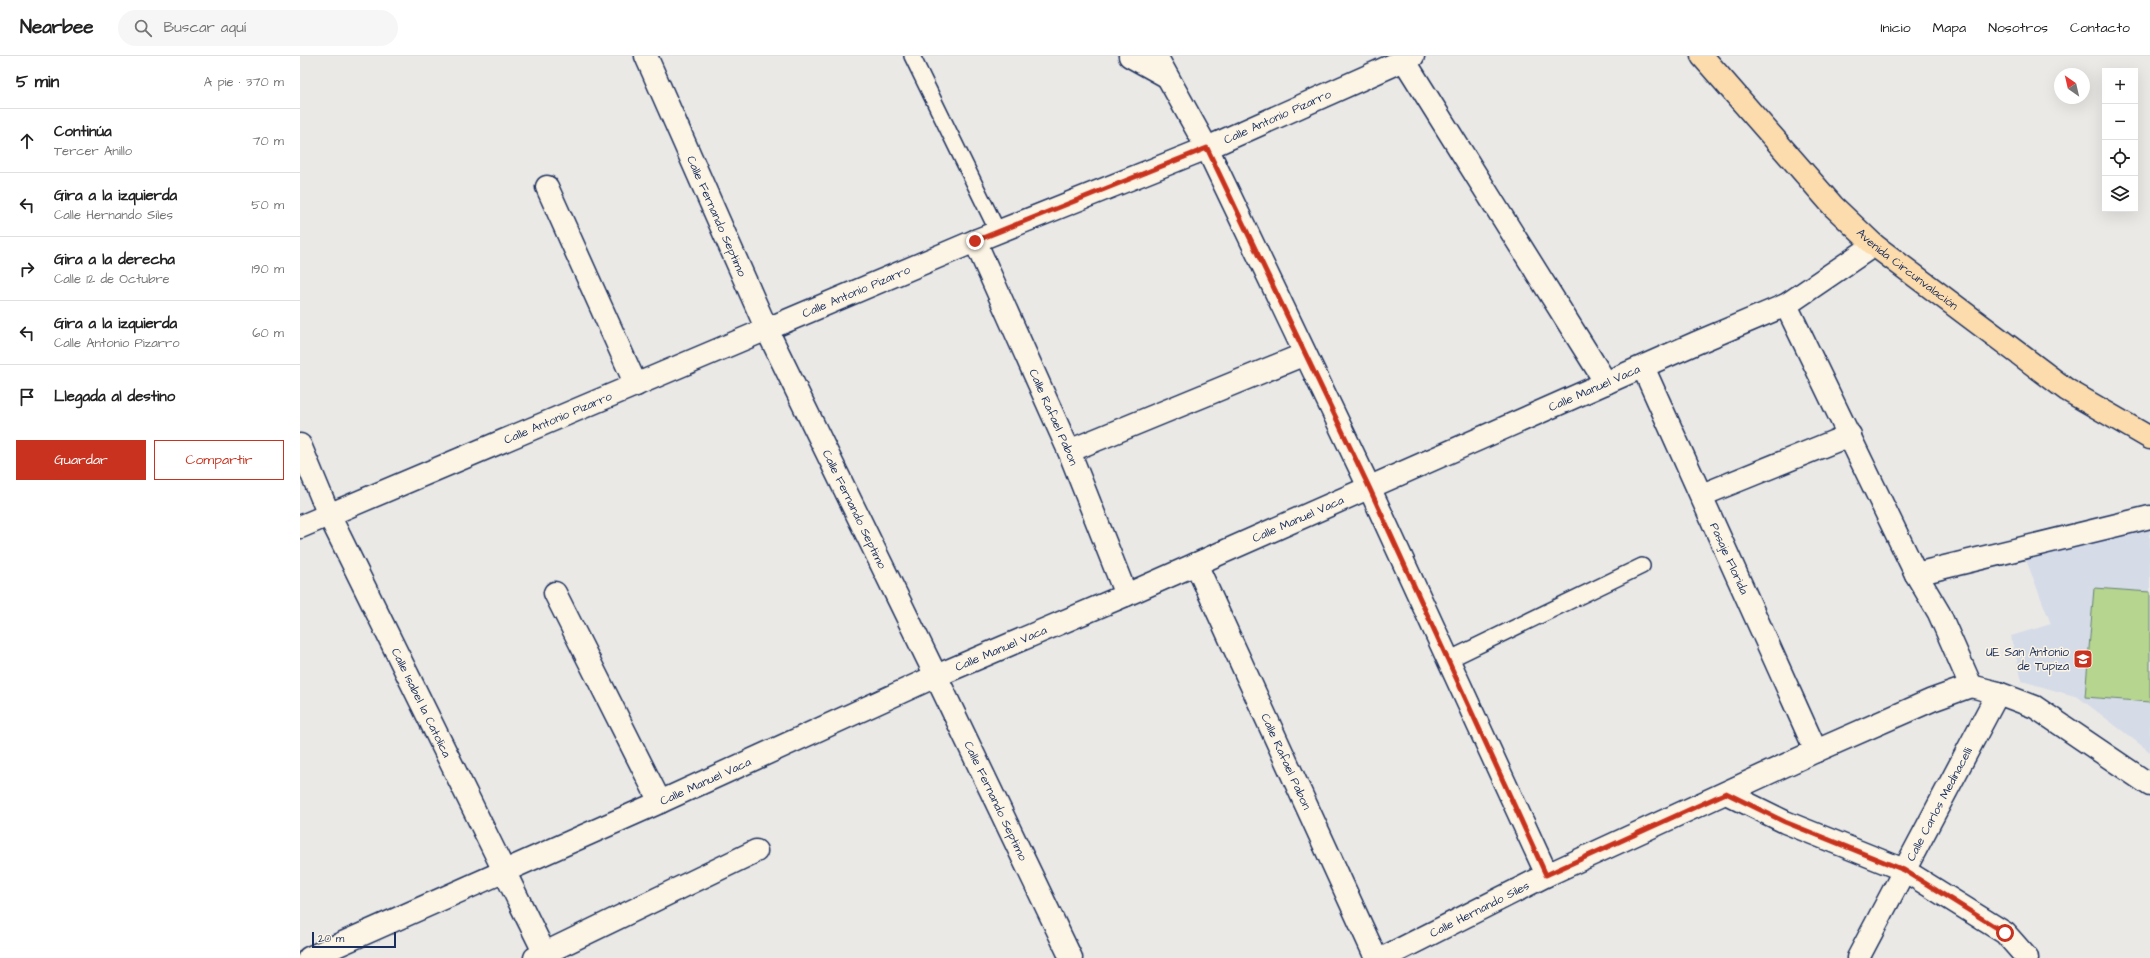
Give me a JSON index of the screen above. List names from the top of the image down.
{
  "streets": {
    "highway": ["Avenida Circunvalación"],
    "street": [
      "Calle Antonio Pizarro",
      "Calle Fernando Septimo",
      "Calle Manuel Vaca",
      "Calle Rafael Pabon",
      "Pasaje Florida",
      "Calle Isabel la Catolica",
      "Calle Carlos Medinacelli",
      "Calle Hernando Siles"
    ]
  },
  "crossings": [
    ["Calle Antonio Pizarro", "Calle Fernando Septimo"],
    ["Calle Antonio Pizarro", "Calle Rafael Pabon"],
    ["Calle Antonio Pizarro", "Calle Isabel la Catolica"],
    ["Calle Fernando Septimo", "Calle Manuel Vaca"],
    ["Avenida Circunvalación", "Calle Manuel Vaca"],
    ["Calle Manuel Vaca", "Calle Rafael Pabon"],
    ["Calle Manuel Vaca", "Pasaje Florida"],
    ["Calle Manuel Vaca", "Calle Isabel la Catolica"],
    ["Pasaje Florida", "Calle Hernando Siles"]
  ],
  "places": {
    "school or university": ["UE San Antonio de Tupiza"]
  },
  "scale_bar": "20 m",
  "north": "top left",
  "page": {
    "header": "Nearbee",
    "search": "Buscar aquí",
    "nav": [
      "Inicio",
      "Mapa",
      "Nosotros",
      "Contacto"
    ],
    "heading": ["5 min", "A pie · 370 m"],
    "map_buttons": ["+", "−"],
    "list": [
      ["Continúa", "Tercer Anillo", "70 m"],
      ["Gira a la izquierda", "Calle Hernando Siles", "50 m"],
      ["Gira a la derecha", "Calle 12 de Octubre", "190 m"],
      ["Gira a la izquierda", "Calle Antonio Pizarro", "60 m"],
      "Llegada al destino"
    ],
    "buttons": ["Guardar", "Compartir"],
    "scale": "20 m"
  }
}
